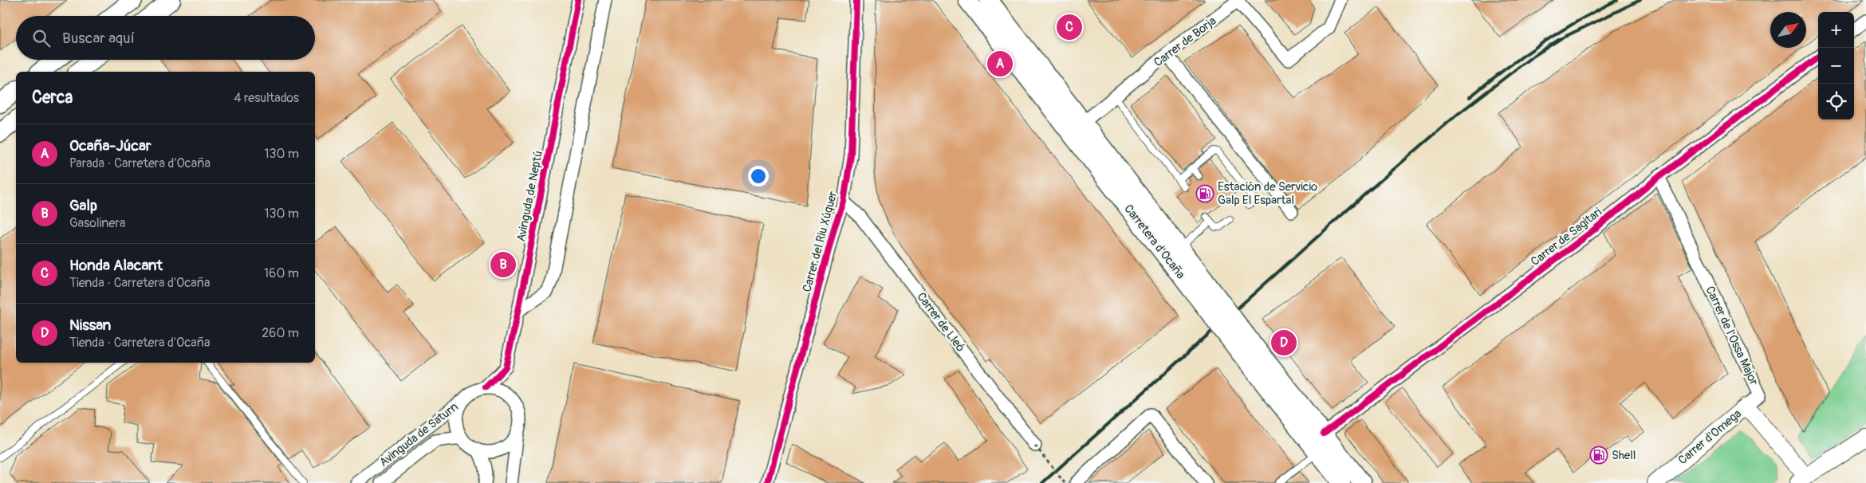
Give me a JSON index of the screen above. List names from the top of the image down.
{
  "streets": {
    "main road": ["Carretera d'Ocaña"],
    "street": [
      "Carrer de Borja",
      "Avinguda de Neptú",
      "Carrer de Sagitari",
      "Carrer del Riu Xúquer",
      "Carrer de Lleó",
      "Carrer de l'Ossa Major",
      "Avinguda de Saturn",
      "Carrer d'Omega"
    ]
  },
  "crossings": [
    ["Carrer de Borja", "Carretera d'Ocaña"],
    ["Avinguda de Neptú", "Avinguda de Saturn"],
    ["Carrer de Sagitari", "Carretera d'Ocaña"],
    ["Carrer de Sagitari", "Carrer de l'Ossa Major"],
    ["Carrer del Riu Xúquer", "Carrer de Lleó"],
    ["Carrer de l'Ossa Major", "Carrer d'Omega"]
  ],
  "places": {
    "fuel station": ["Estación de Servicio Galp El Espartal", "Shell"]
  },
  "north": "top right",
  "page": {
    "map_buttons": ["+", "−"],
    "pins": [
      "C",
      "A",
      "B",
      "D"
    ],
    "search": "Buscar aquí",
    "heading": ["Cerca", "4 resultados"],
    "list": [
      {
        "mark": "A",
        "name": "Ocaña-Júcar",
        "note": "Parada · Carretera d'Ocaña",
        "value": "130 m"
      },
      {
        "mark": "B",
        "name": "Galp",
        "note": "Gasolinera",
        "value": "130 m"
      },
      {
        "mark": "C",
        "name": "Honda Alacant",
        "note": "Tienda · Carretera d'Ocaña",
        "value": "160 m"
      },
      {
        "mark": "D",
        "name": "Nissan",
        "note": "Tienda · Carretera d'Ocaña",
        "value": "260 m"
      }
    ]
  }
}
